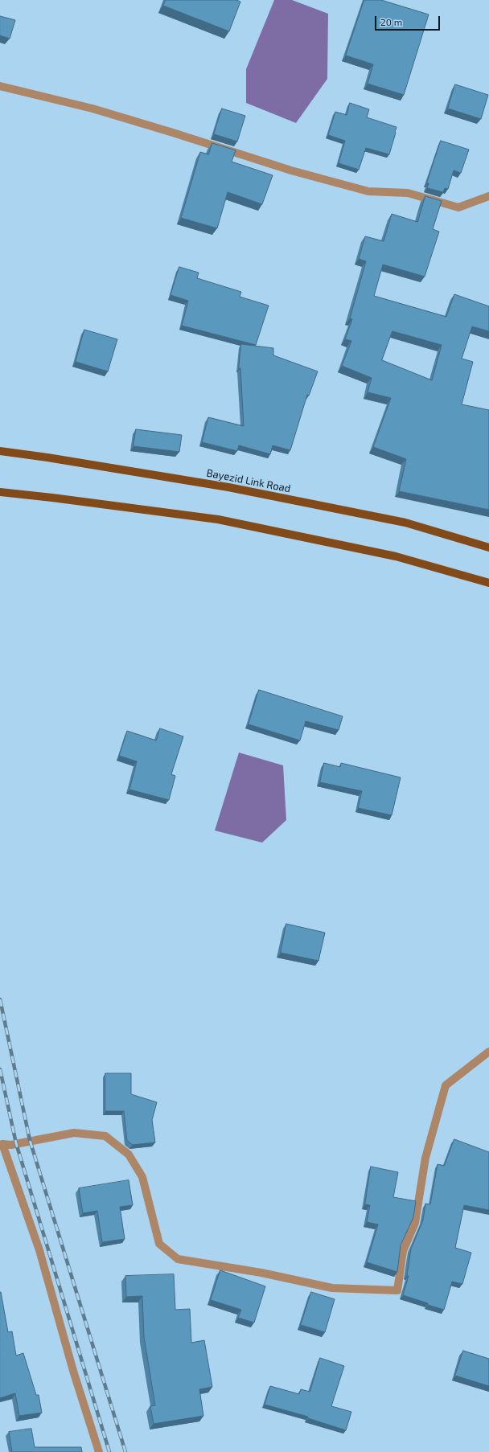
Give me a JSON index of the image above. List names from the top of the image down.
{
  "streets": {
    "main road": ["Bayezid Link Road"]
  },
  "scale_bar": "20 m"
}
